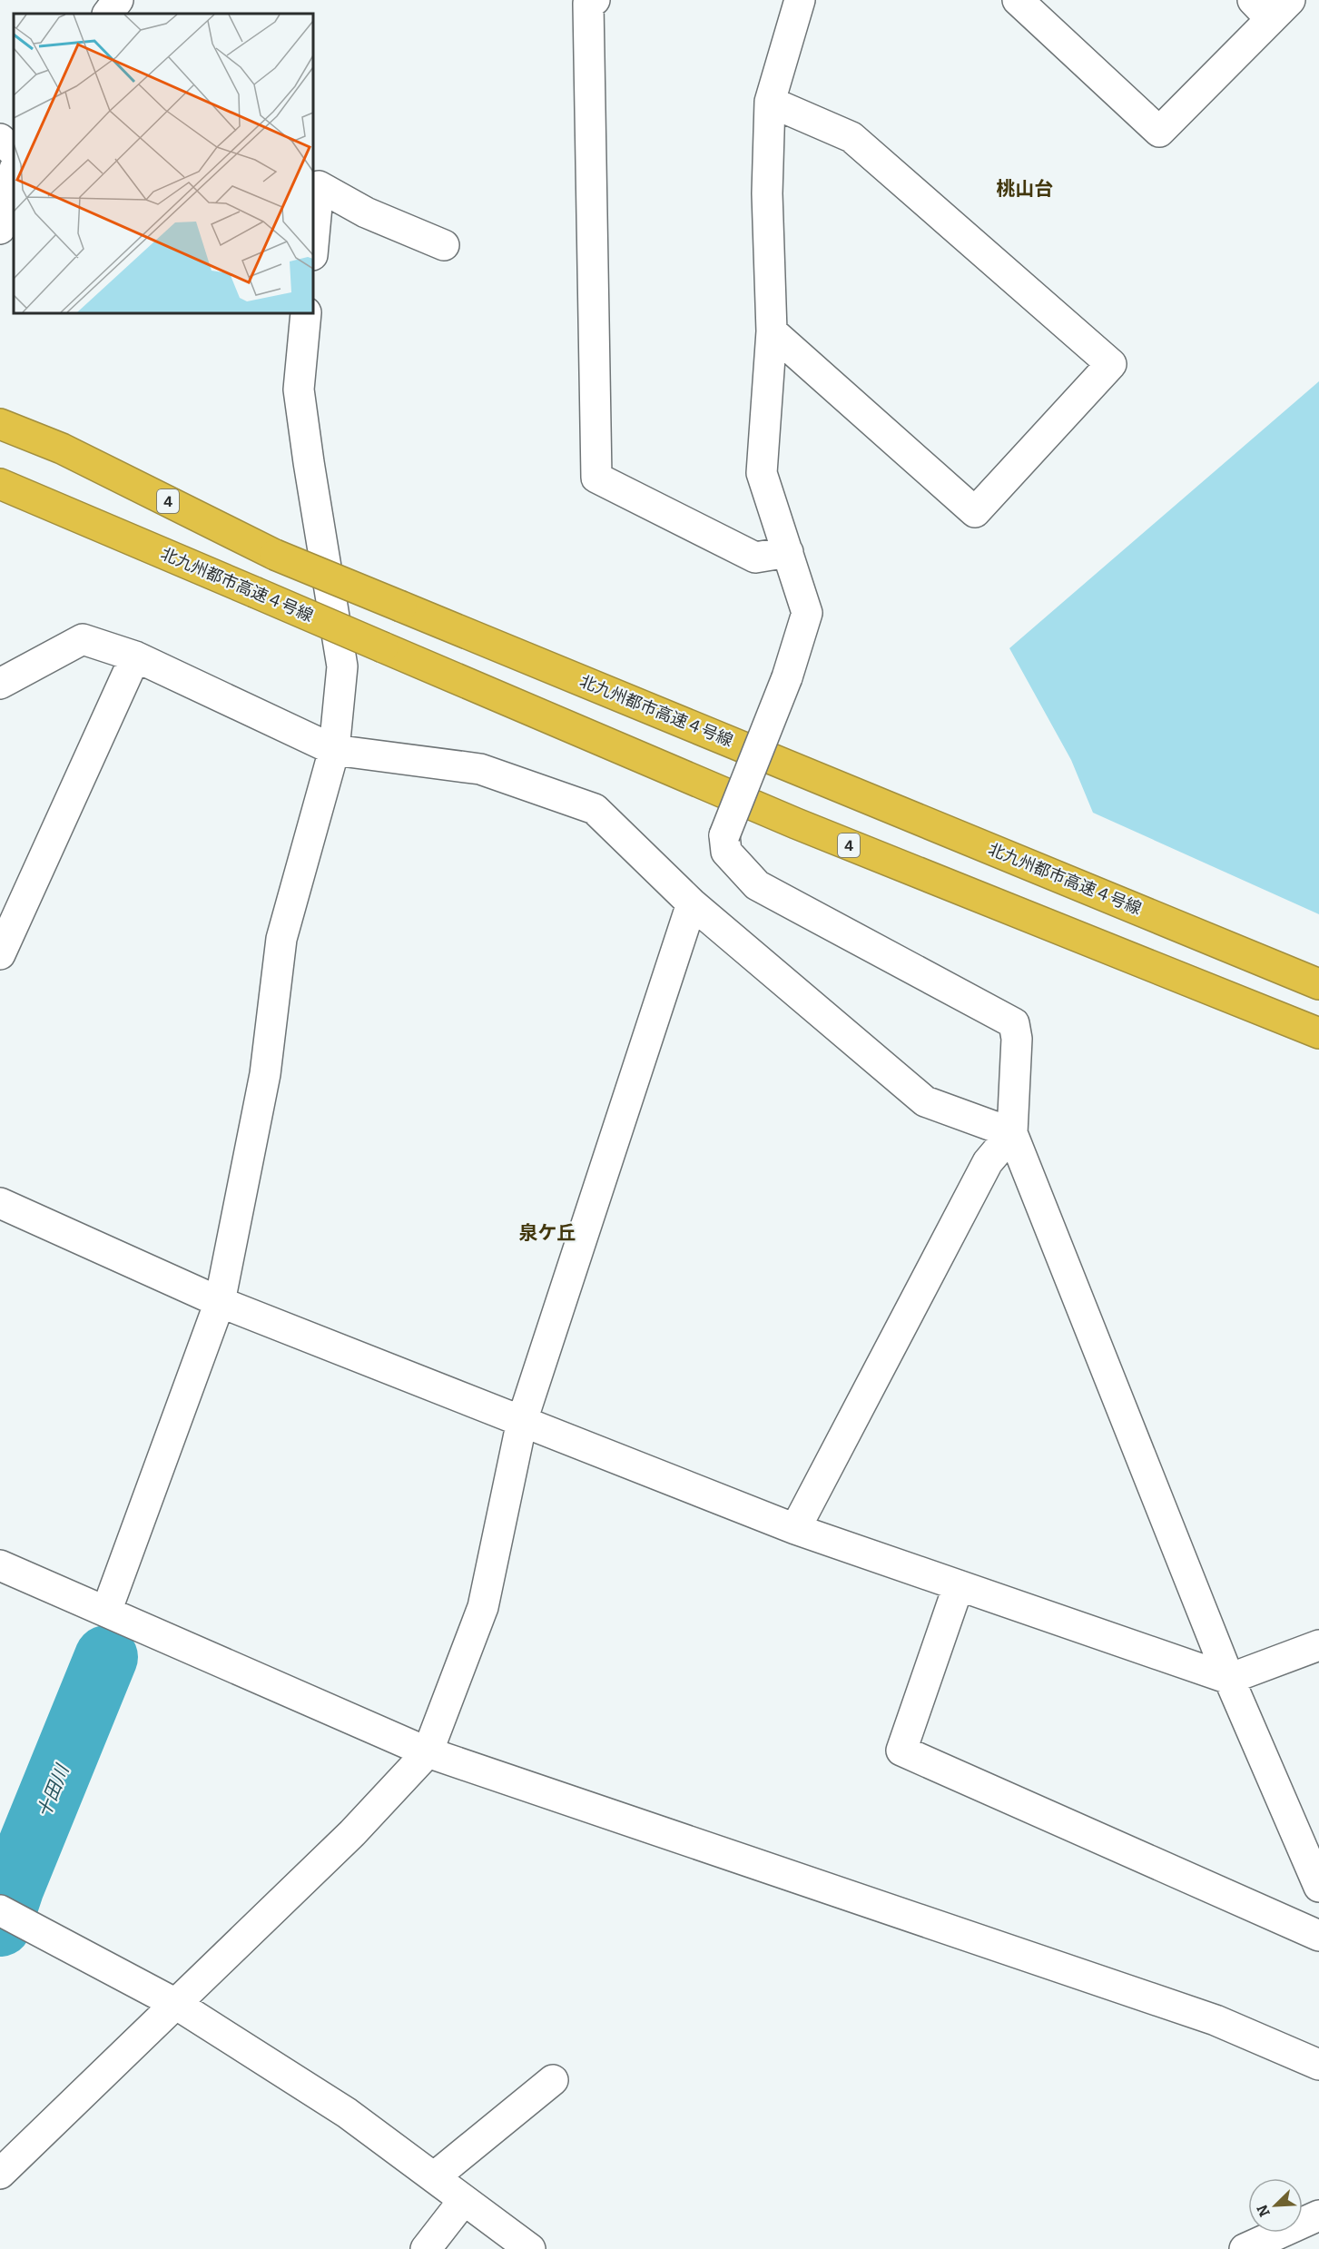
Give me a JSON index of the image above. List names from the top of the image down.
{
  "streets": {
    "highway": ["4", "北九州都市高速４号線"]
  },
  "districts": ["桃山台", "泉ケ丘"],
  "water": ["十田川"],
  "north": "bottom left"
}
